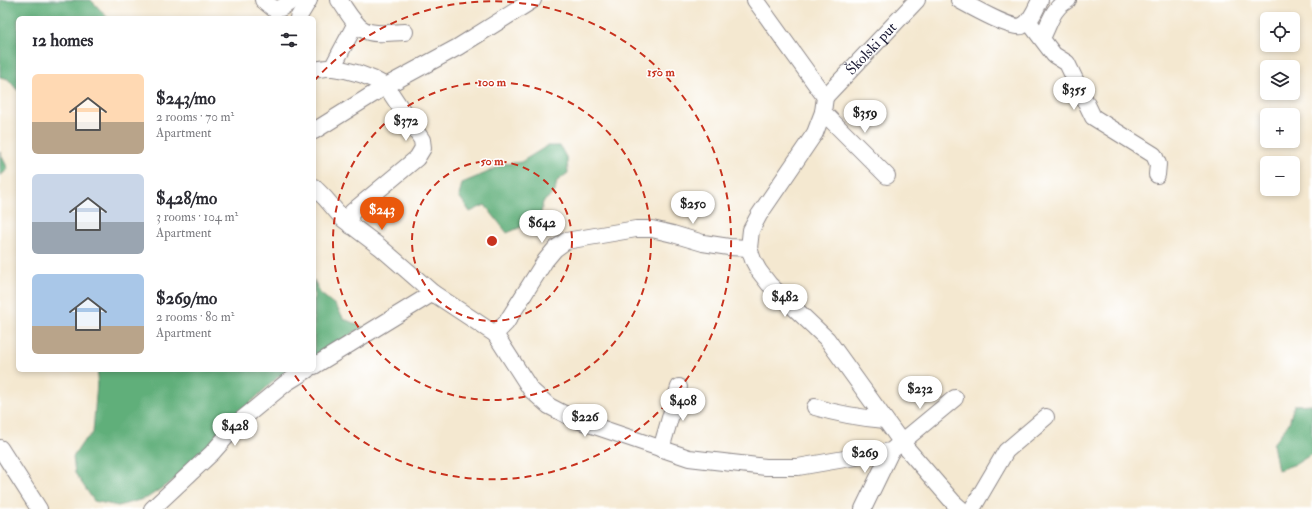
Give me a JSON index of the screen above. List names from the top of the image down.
{
  "streets": {
    "street": ["Školski put"]
  },
  "page": {
    "map_buttons": ["+", "−"],
    "heading": "12 homes",
    "list": [
      {
        "name": "$243/mo",
        "note": "2 rooms · 70 m² · Apartment"
      },
      {
        "name": "$428/mo",
        "note": "3 rooms · 104 m² · Apartment"
      },
      {
        "name": "$269/mo",
        "note": "2 rooms · 80 m² · Apartment"
      }
    ],
    "price": [
      "$355",
      "$359",
      "$372",
      "$250",
      "$243",
      "$642",
      "$482",
      "$232",
      "$408",
      "$226",
      "$428",
      "$269"
    ]
  },
  "rings": ["150 m", "100 m", "50 m"]
}
